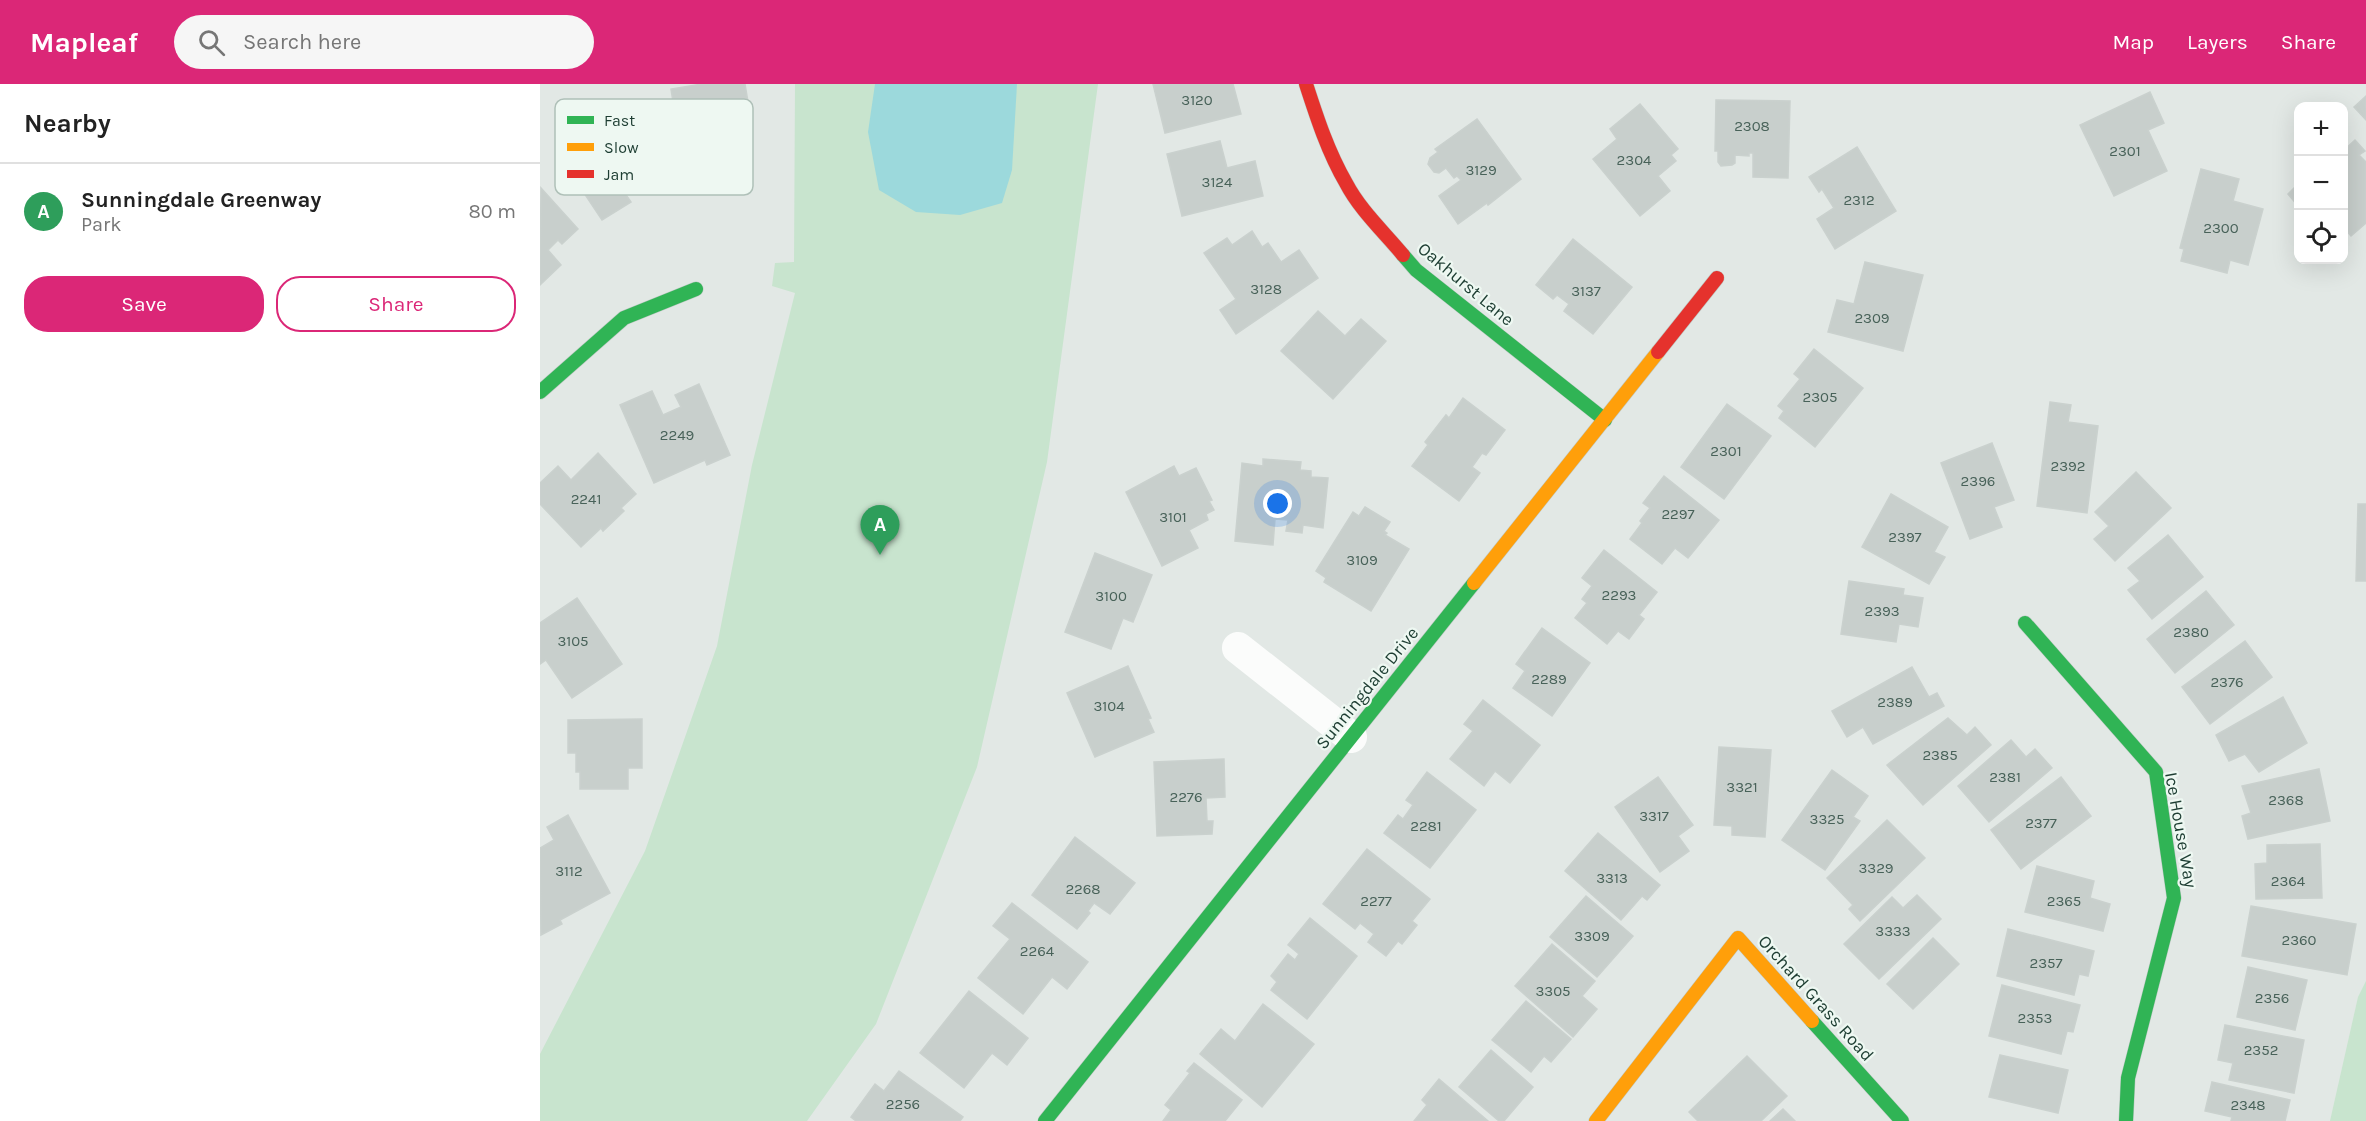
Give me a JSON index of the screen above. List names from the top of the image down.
{
  "streets": {
    "street": [
      "Oakhurst Lane",
      "Sunningdale Drive",
      "Ice House Way",
      "Orchard Grass Road"
    ]
  },
  "crossings": [
    ["Oakhurst Lane", "Sunningdale Drive"]
  ],
  "house_numbers": [
    "3120",
    "2308",
    "2301",
    "2304",
    "3129",
    "3124",
    "2312",
    "2300",
    "3128",
    "3137",
    "2309",
    "2305",
    "2249",
    "2301",
    "2392",
    "2396",
    "2241",
    "2297",
    "3101",
    "2397",
    "3109",
    "2293",
    "3100",
    "2393",
    "2380",
    "3105",
    "2289",
    "2376",
    "2389",
    "3104",
    "2385",
    "2381",
    "3321",
    "2276",
    "2368",
    "3317",
    "3325",
    "2377",
    "2281",
    "3329",
    "3112",
    "3313",
    "2364",
    "2268",
    "2277",
    "2365",
    "3333",
    "3309",
    "2360",
    "2264",
    "2357",
    "3305",
    "2356",
    "2353",
    "2352",
    "2256",
    "2348"
  ],
  "legend": ["Fast", "Slow", "Jam"],
  "page": {
    "header": "Mapleaf",
    "search": "Search here",
    "nav": ["Map", "Layers", "Share"],
    "heading": "Nearby",
    "map_buttons": ["+", "−"],
    "list": [
      {
        "mark": "A",
        "name": "Sunningdale Greenway",
        "note": "Park",
        "value": "80 m"
      }
    ],
    "buttons": ["Save", "Share"],
    "pins": "A"
  }
}
